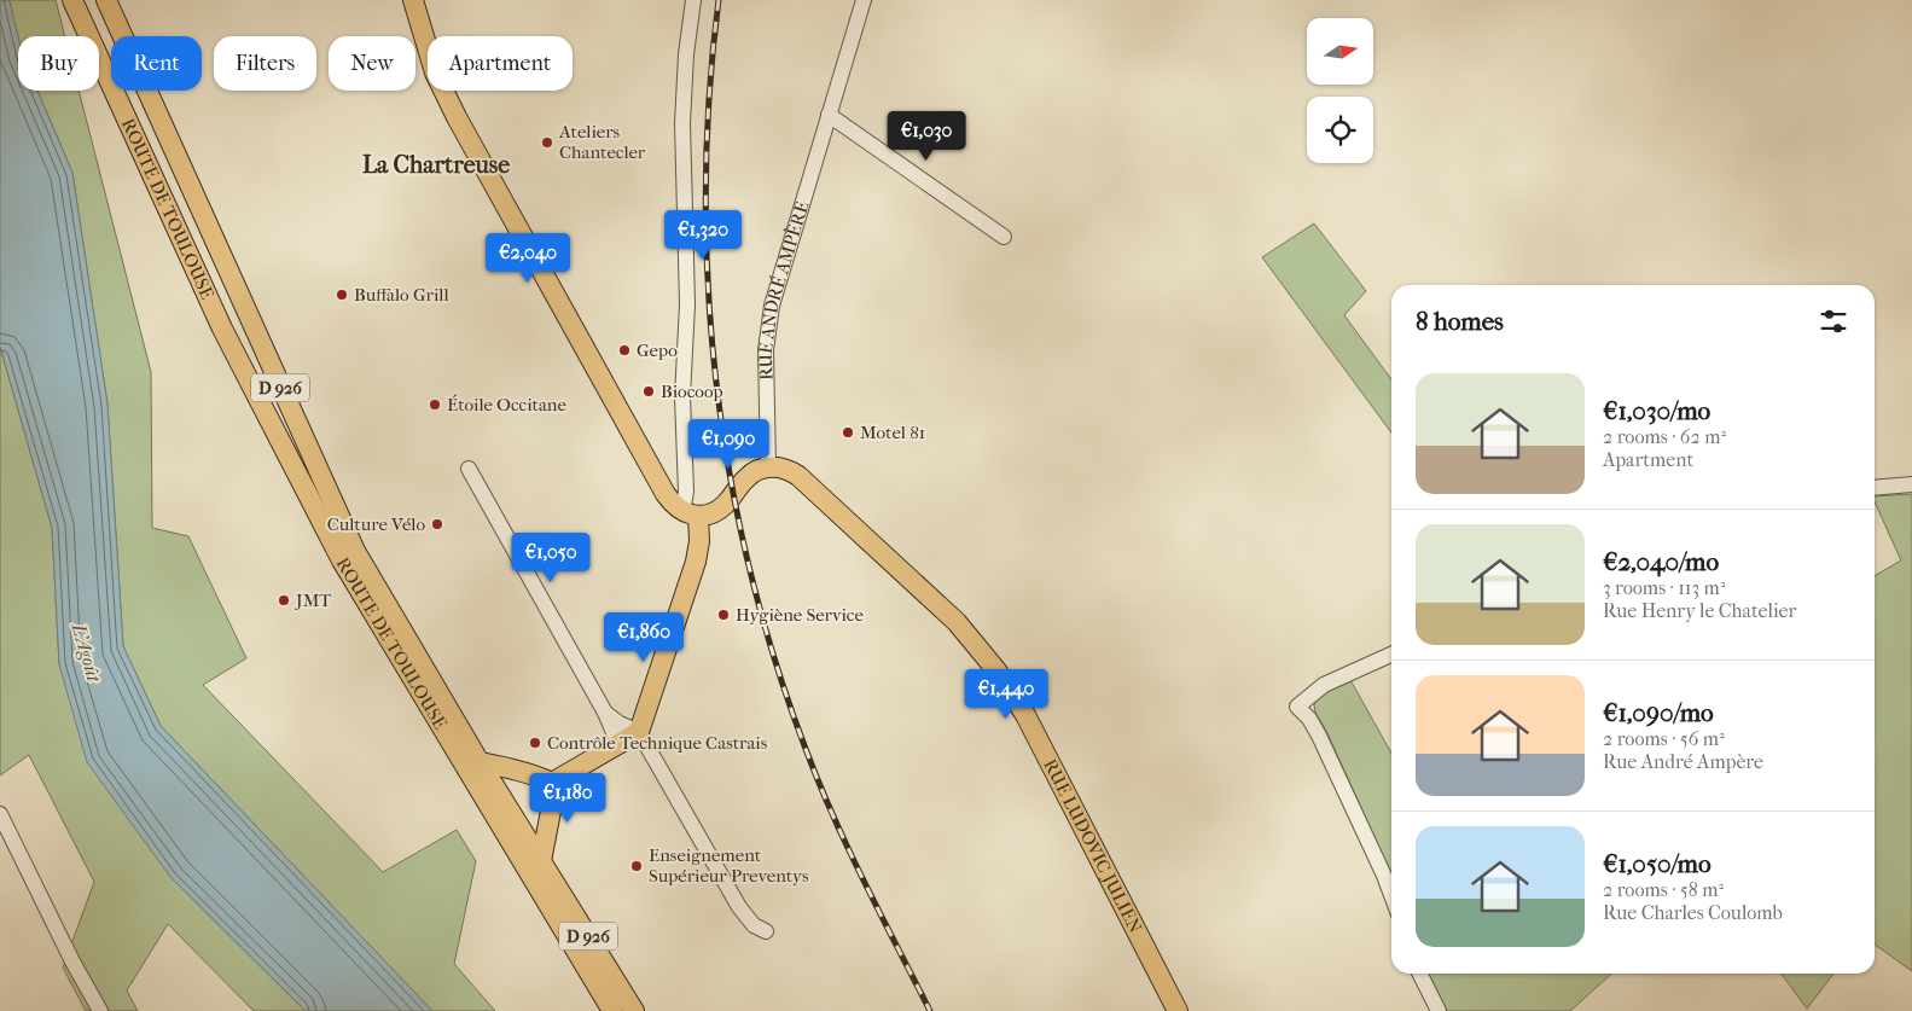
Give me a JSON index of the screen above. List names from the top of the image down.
{
  "streets": {
    "main road": ["ROUTE DE TOULOUSE", "D 926", "RUE LUDOVIC JULIEN"],
    "street": ["RUE ANDRÉ AMPÈRE"]
  },
  "crossings": [
    ["RUE ANDRÉ AMPÈRE", "RUE LUDOVIC JULIEN"]
  ],
  "districts": ["La Chartreuse"],
  "water": ["L'Agoût"],
  "places": [
    "Ateliers Chantecler",
    "Buffalo Grill",
    "Gepo",
    "Biocoop",
    "Étoile Occitane",
    "Motel 81",
    "Culture Vélo",
    "JMT",
    "Hygiène Service",
    "Contrôle Technique Castrais",
    "Enseignement Supérieur Preventys"
  ],
  "north": "right",
  "page": {
    "chip": [
      "Buy",
      "Rent",
      "Filters",
      "New",
      "Apartment"
    ],
    "price": [
      "€1,030",
      "€1,320",
      "€2,040",
      "€1,090",
      "€1,050",
      "€1,860",
      "€1,440",
      "€1,180"
    ],
    "heading": "8 homes",
    "list": [
      {
        "name": "€1,030/mo",
        "note": "2 rooms · 62 m² · Apartment"
      },
      {
        "name": "€2,040/mo",
        "note": "3 rooms · 113 m² · Rue Henry le Chatelier"
      },
      {
        "name": "€1,090/mo",
        "note": "2 rooms · 56 m² · Rue André Ampère"
      },
      {
        "name": "€1,050/mo",
        "note": "2 rooms · 58 m² · Rue Charles Coulomb"
      }
    ]
  }
}
